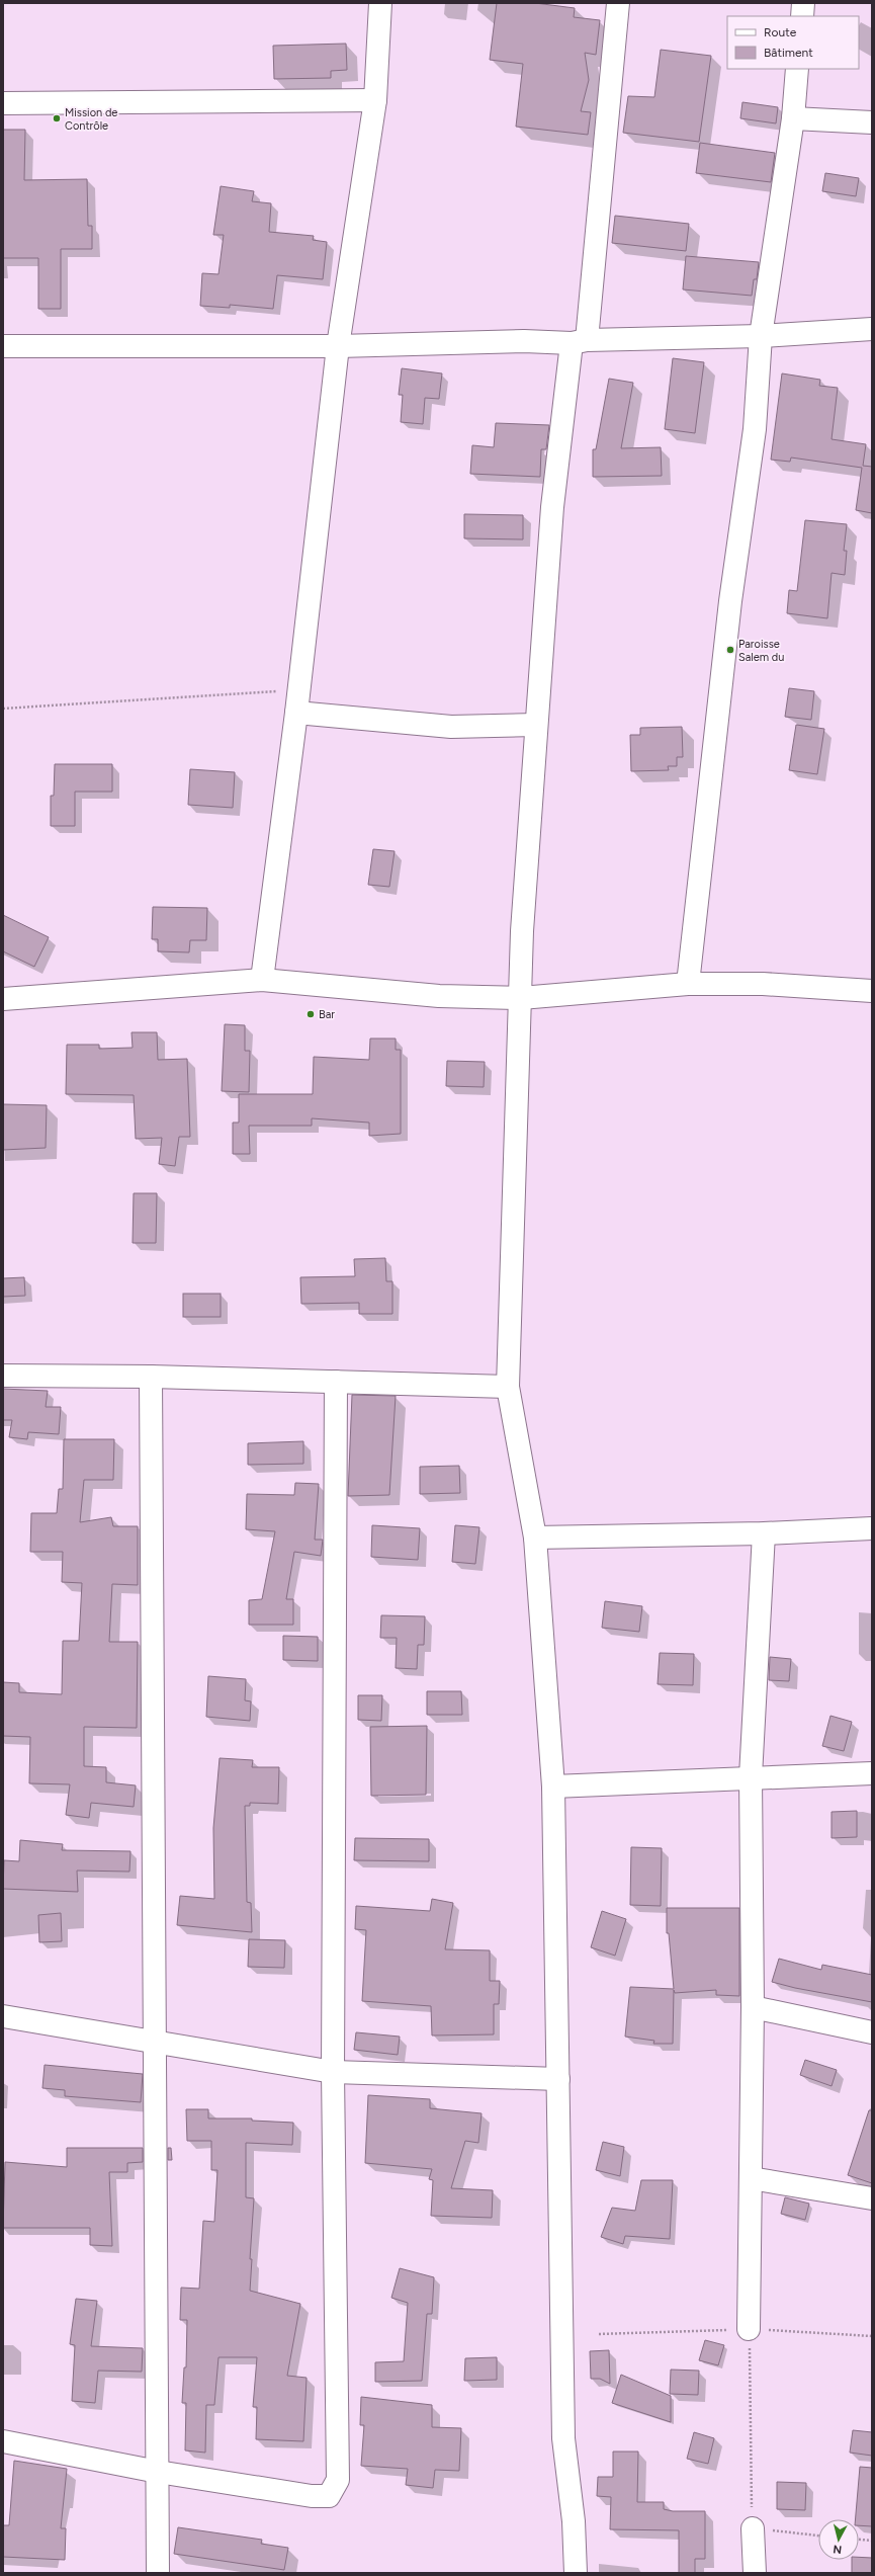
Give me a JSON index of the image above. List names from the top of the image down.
{
  "places": ["Mission de Contrôle", "Paroisse Salem du", "Bar"],
  "legend": ["Route", "Bâtiment"],
  "north": "bottom"
}
